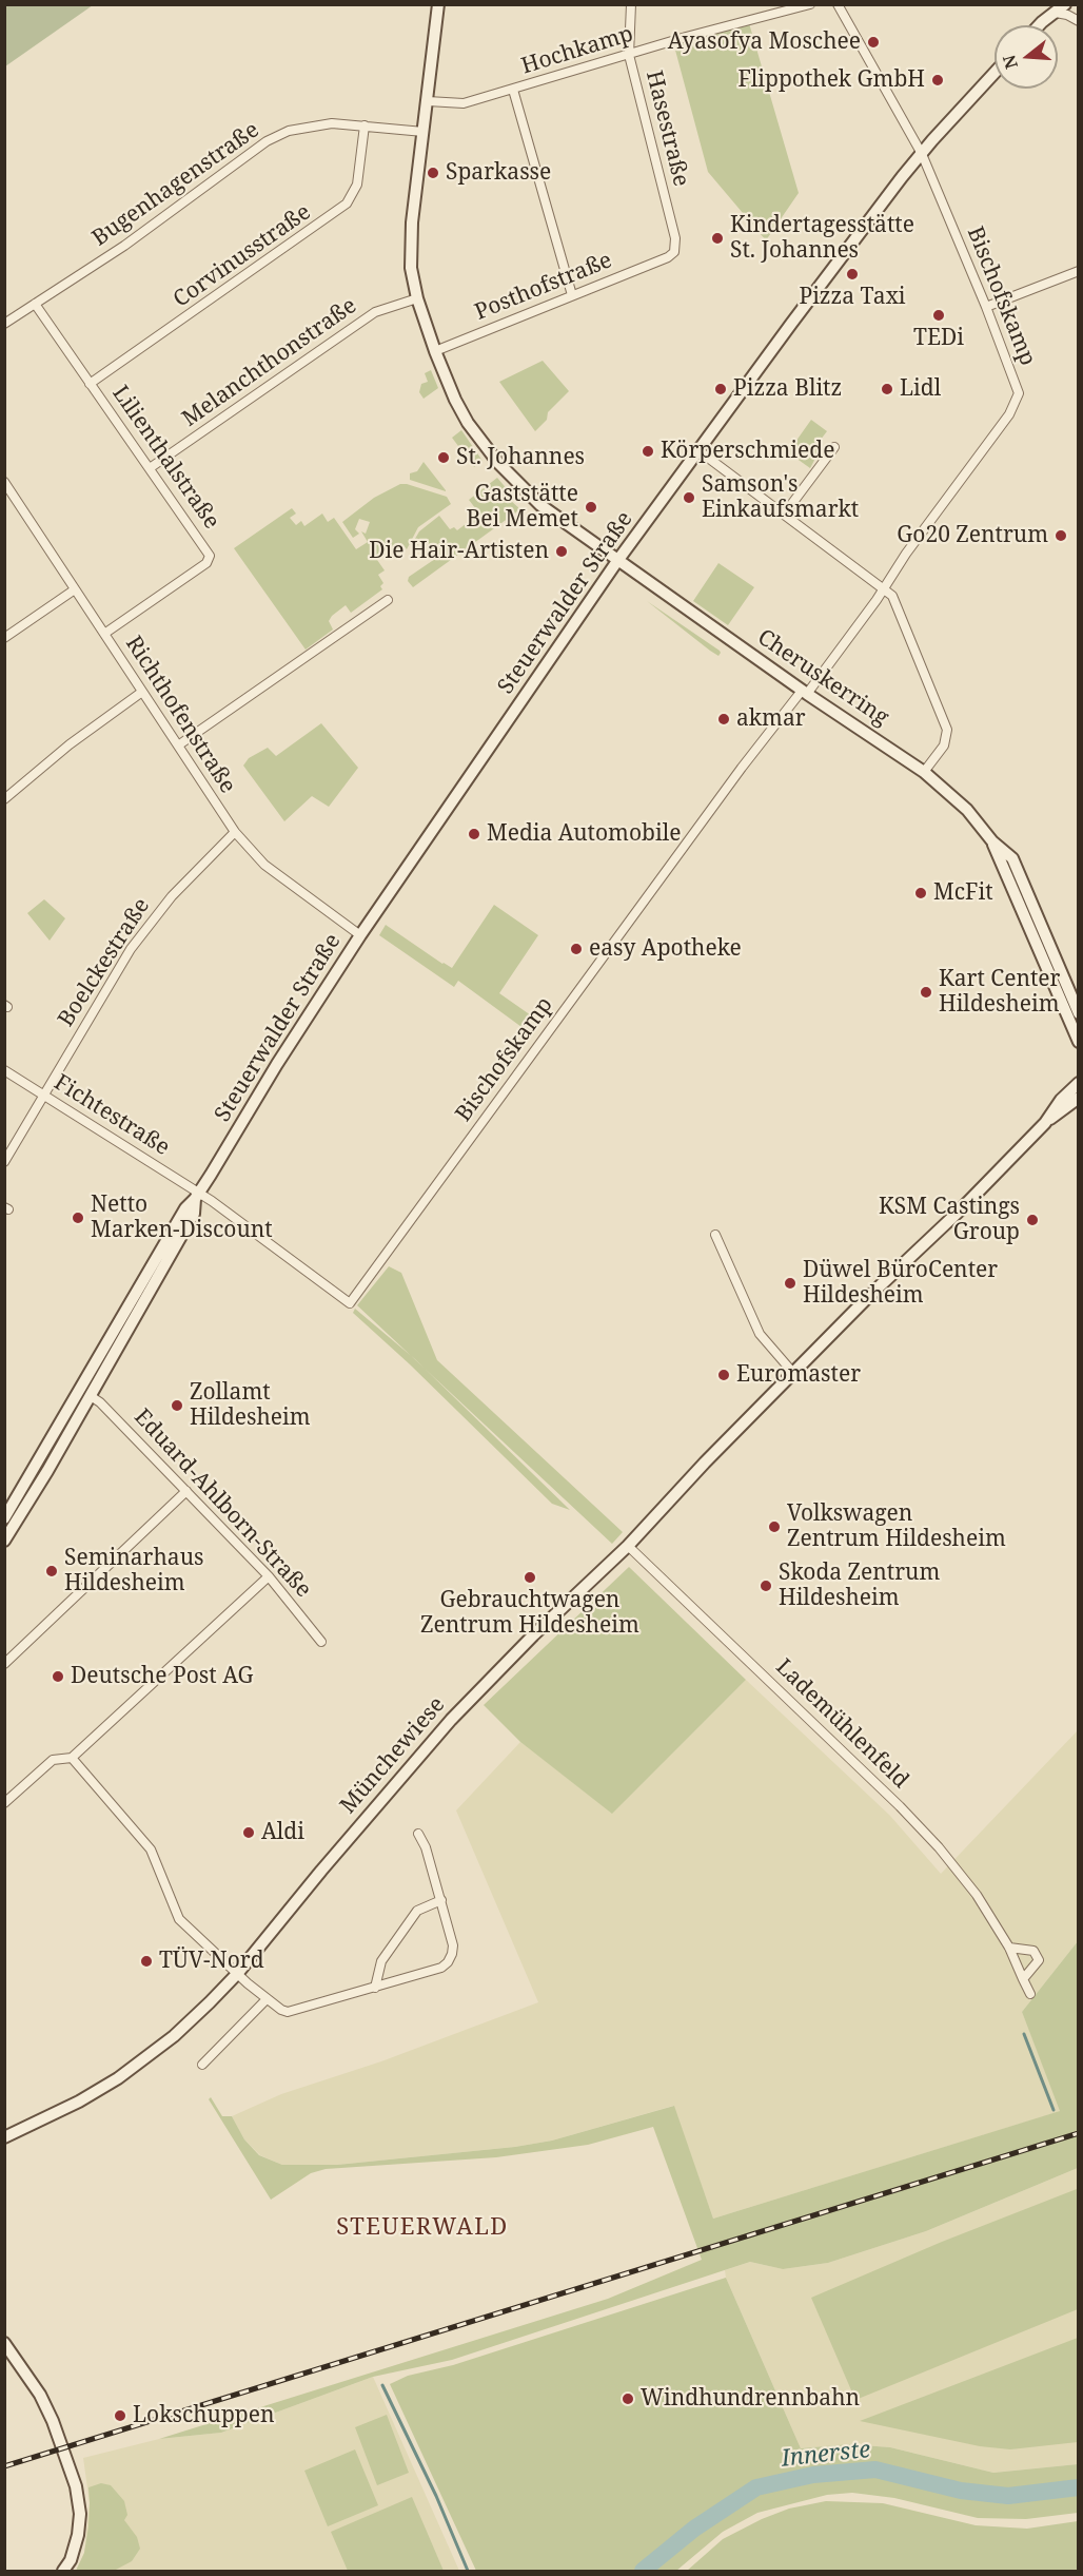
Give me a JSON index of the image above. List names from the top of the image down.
{
  "streets": {
    "street": [
      "Hochkamp",
      "Hasestraße",
      "Bugenhagenstraße",
      "Corvinusstraße",
      "Posthofstraße",
      "Bischofskamp",
      "Melanchthonstraße",
      "Lilienthalstraße",
      "Steuerwalder Straße",
      "Cheruskerring",
      "Richthofenstraße",
      "Boelckestraße",
      "Fichtestraße",
      "Eduard-Ahlborn-Straße",
      "Lademühlenfeld",
      "Münchewiese"
    ]
  },
  "crossings": [
    ["Hochkamp", "Hasestraße"],
    ["Hochkamp", "Cheruskerring"],
    ["Hasestraße", "Posthofstraße"],
    ["Bugenhagenstraße", "Corvinusstraße"],
    ["Bugenhagenstraße", "Lilienthalstraße"],
    ["Bugenhagenstraße", "Cheruskerring"],
    ["Corvinusstraße", "Lilienthalstraße"],
    ["Posthofstraße", "Cheruskerring"],
    ["Bischofskamp", "Steuerwalder Straße"],
    ["Bischofskamp", "Cheruskerring"],
    ["Bischofskamp", "Fichtestraße"],
    ["Melanchthonstraße", "Lilienthalstraße"],
    ["Melanchthonstraße", "Cheruskerring"],
    ["Lilienthalstraße", "Richthofenstraße"],
    ["Steuerwalder Straße", "Cheruskerring"],
    ["Steuerwalder Straße", "Richthofenstraße"],
    ["Steuerwalder Straße", "Fichtestraße"],
    ["Steuerwalder Straße", "Eduard-Ahlborn-Straße"],
    ["Richthofenstraße", "Boelckestraße"],
    ["Boelckestraße", "Fichtestraße"],
    ["Lademühlenfeld", "Münchewiese"]
  ],
  "districts": ["STEUERWALD"],
  "water": ["Innerste"],
  "places": [
    "Ayasofya Moschee",
    "Flippothek GmbH",
    "Sparkasse",
    "Kindertagesstätte St. Johannes",
    "Pizza Taxi",
    "TEDi",
    "Pizza Blitz",
    "Lidl",
    "Körperschmiede",
    "St. Johannes",
    "Samson's Einkaufsmarkt",
    "Gaststätte Bei Memet",
    "Go20 Zentrum",
    "Die Hair-Artisten",
    "akmar",
    "Media Automobile",
    "McFit",
    "easy Apotheke",
    "Kart Center Hildesheim",
    "Netto Marken-Discount",
    "KSM Castings Group",
    "Düwel BüroCenter Hildesheim",
    "Euromaster",
    "Zollamt Hildesheim",
    "Volkswagen Zentrum Hildesheim",
    "Seminarhaus Hildesheim",
    "Gebrauchtwagen Zentrum Hildesheim",
    "Skoda Zentrum Hildesheim",
    "Deutsche Post AG",
    "Aldi",
    "TÜV-Nord",
    "Windhundrennbahn",
    "Lokschuppen"
  ],
  "north": "left"
}
